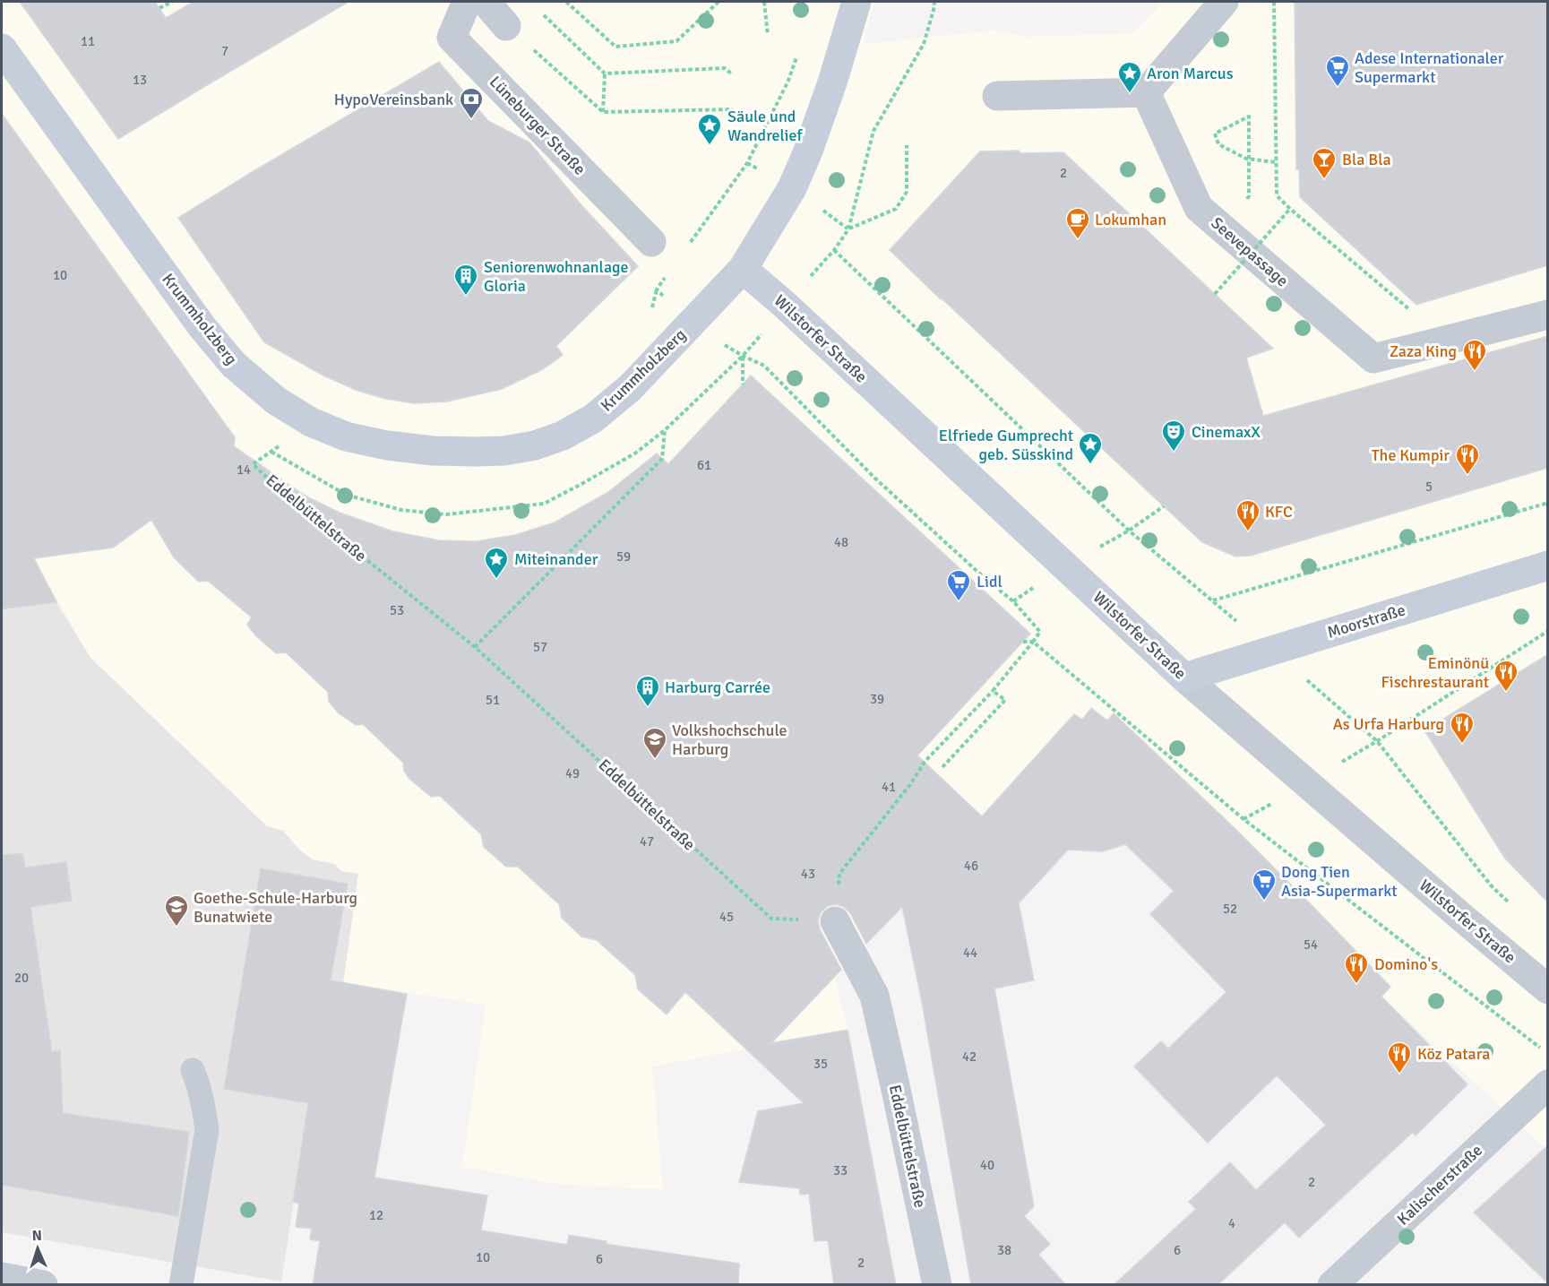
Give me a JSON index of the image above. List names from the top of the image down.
{
  "streets": {
    "main road": ["Krummholzberg", "Wilstorfer Straße", "Moorstraße"],
    "street": [
      "Lüneburger Straße",
      "Seevepassage",
      "Eddelbüttelstraße",
      "Kalischerstraße"
    ]
  },
  "crossings": [
    ["Krummholzberg", "Wilstorfer Straße"],
    ["Wilstorfer Straße", "Moorstraße"]
  ],
  "places": {
    "supermarket": ["Adese Internationaler Supermarkt", "Lidl", "Dong Tien Asia-Supermarkt"],
    "place": [
      "Aron Marcus",
      "Säule und Wandrelief",
      "Elfriede Gumprecht geb. Süsskind",
      "Miteinander"
    ],
    "bank": ["HypoVereinsbank"],
    "bar": ["Bla Bla"],
    "cafe": ["Lokumhan"],
    "building": ["Seniorenwohnanlage Gloria", "Harburg Carrée"],
    "restaurant": [
      "Zaza King",
      "The Kumpir",
      "KFC",
      "Eminönü Fischrestaurant",
      "As Urfa Harburg",
      "Domino's",
      "Köz Patara"
    ],
    "theatre": ["CinemaxX"],
    "school or university": ["Volkshochschule Harburg", "Goethe-Schule-Harburg Bunatwiete"]
  },
  "house_numbers": [
    "11",
    "7",
    "13",
    "2",
    "10",
    "61",
    "14",
    "5",
    "48",
    "59",
    "53",
    "57",
    "39",
    "51",
    "49",
    "41",
    "47",
    "46",
    "43",
    "52",
    "45",
    "54",
    "44",
    "20",
    "42",
    "35",
    "40",
    "33",
    "2",
    "12",
    "4",
    "38",
    "6",
    "10",
    "6",
    "2"
  ],
  "north": "top"
}
